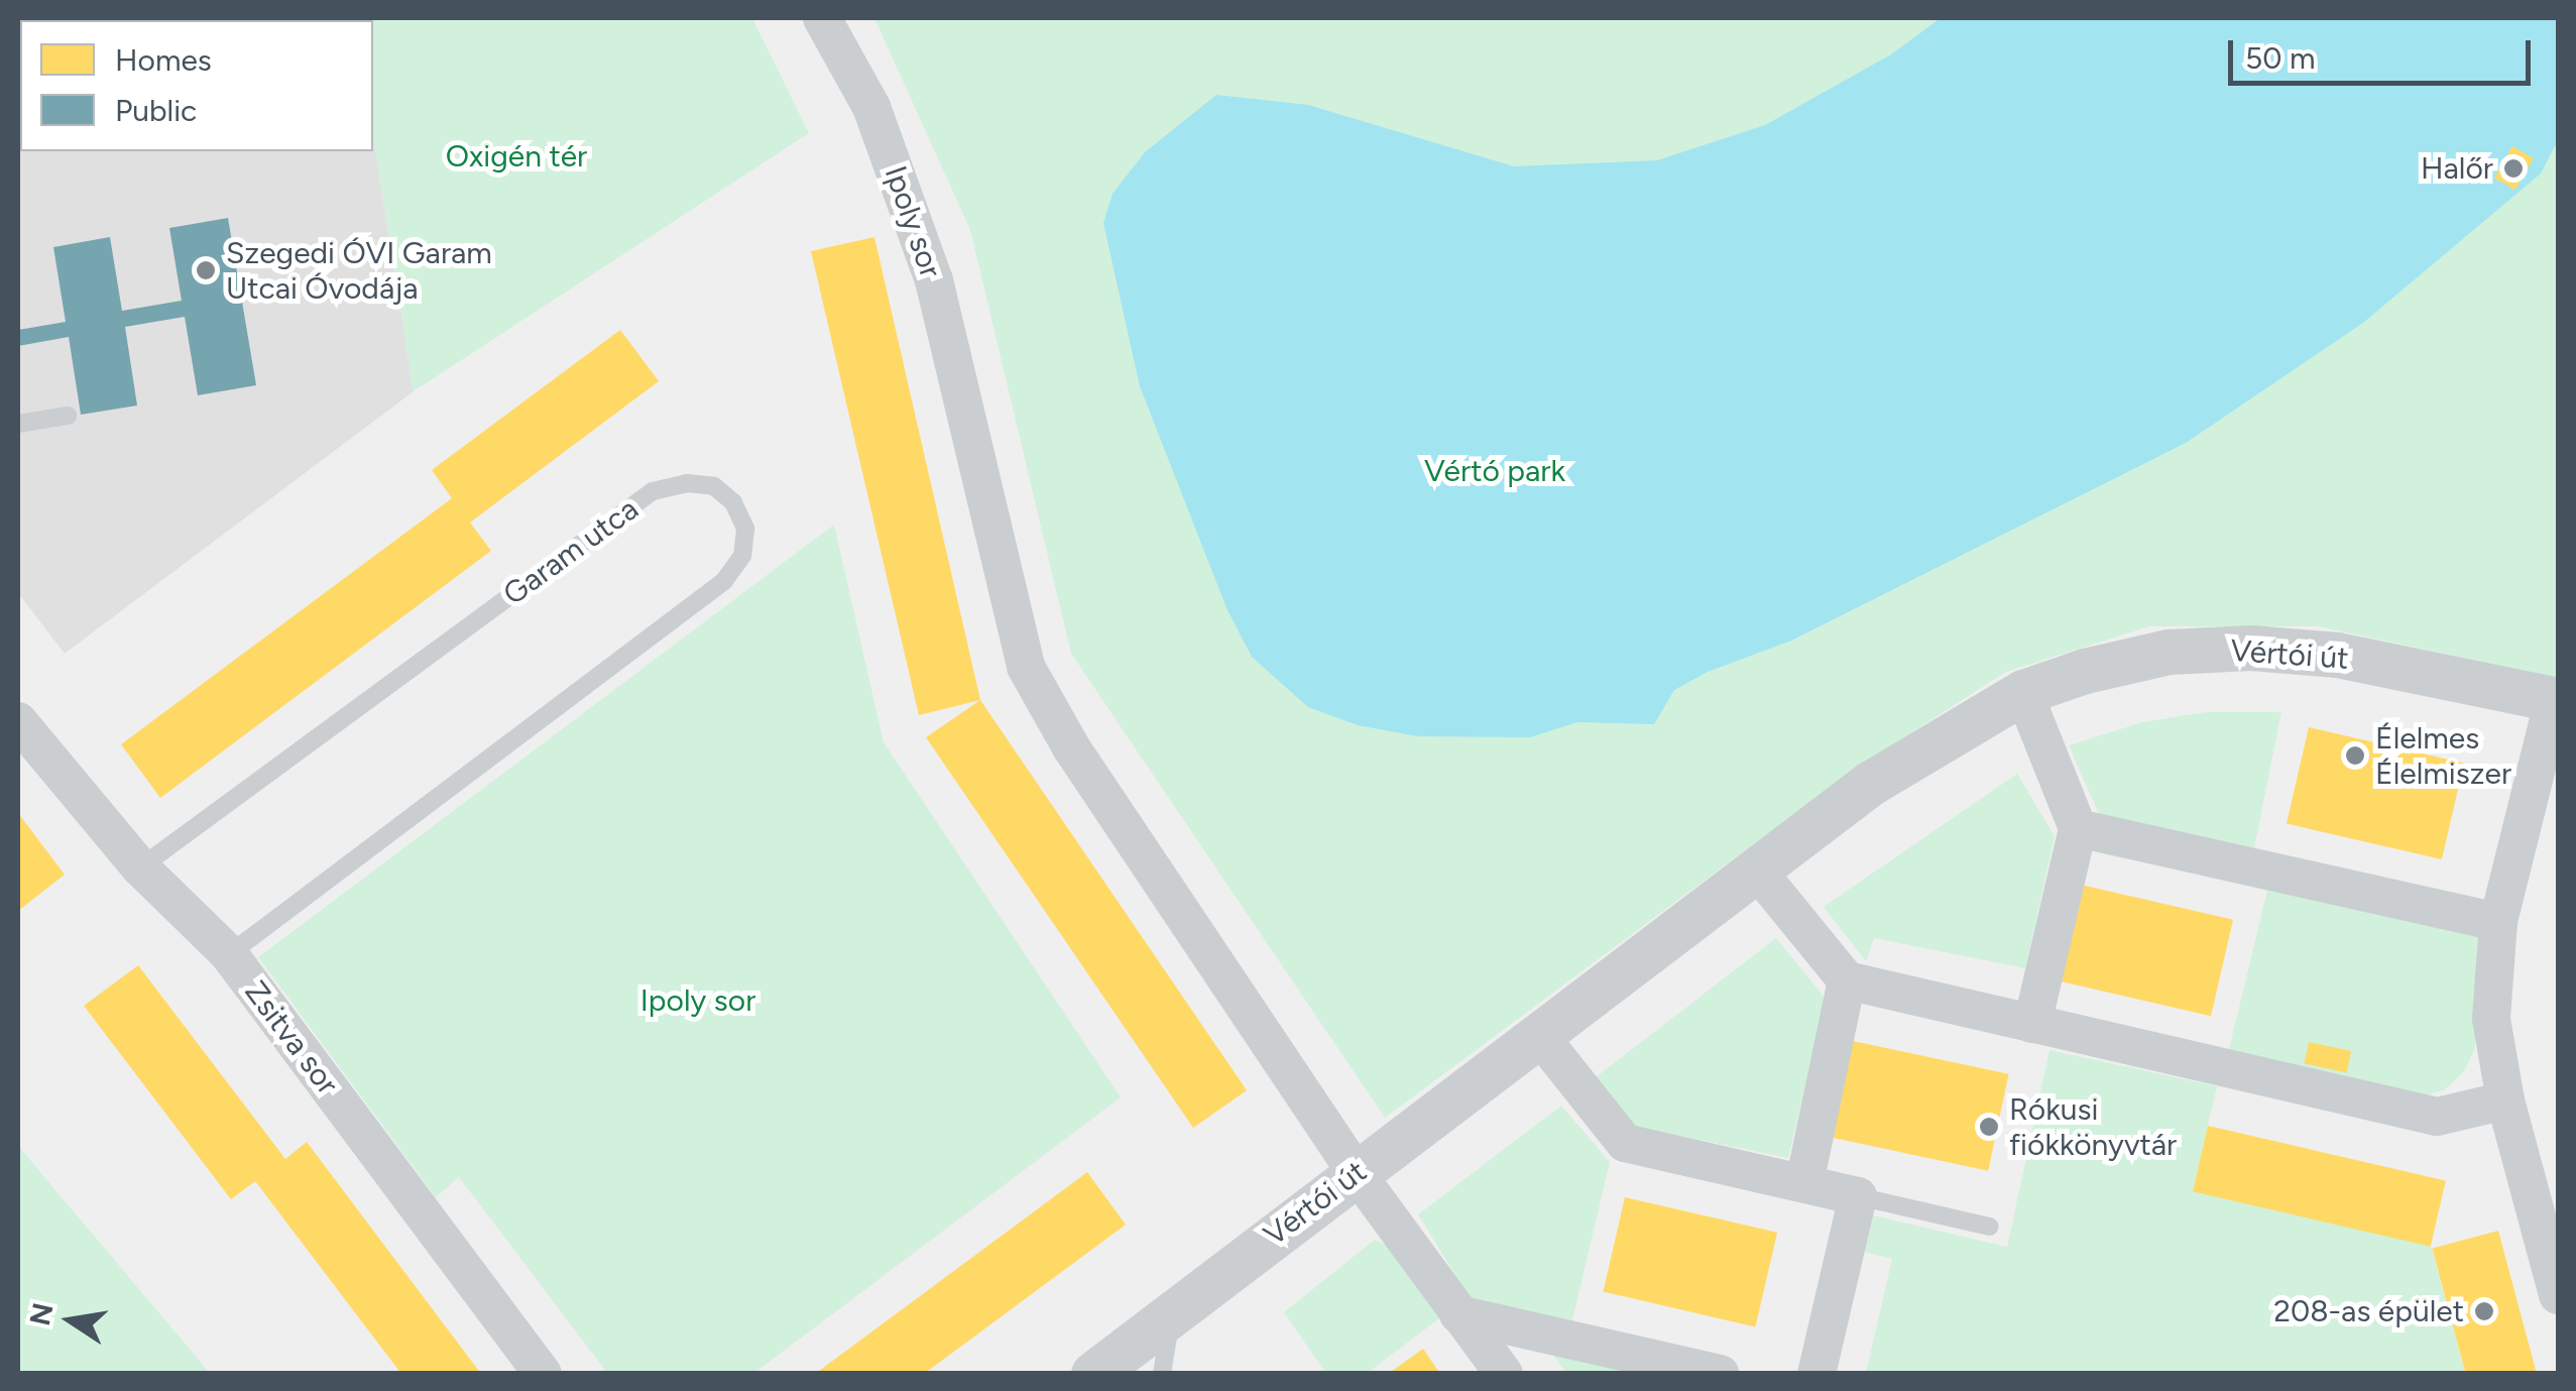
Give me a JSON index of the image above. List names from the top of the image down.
{
  "streets": {
    "street": ["Ipoly sor", "Vértói út", "Zsitva sor"],
    "lane": ["Garam utca"]
  },
  "crossings": [
    ["Ipoly sor", "Vértói út"],
    ["Garam utca", "Zsitva sor"]
  ],
  "parks": ["Oxigén tér", "Vértó park", "Ipoly sor"],
  "places": [
    "Halőr",
    "Szegedi ÓVI Garam Utcai Óvodája",
    "Élelmes Élelmiszer",
    "Rókusi fiókkönyvtár",
    "208-as épület"
  ],
  "legend": ["Homes", "Public"],
  "scale_bar": "50 m",
  "north": "left"
}
